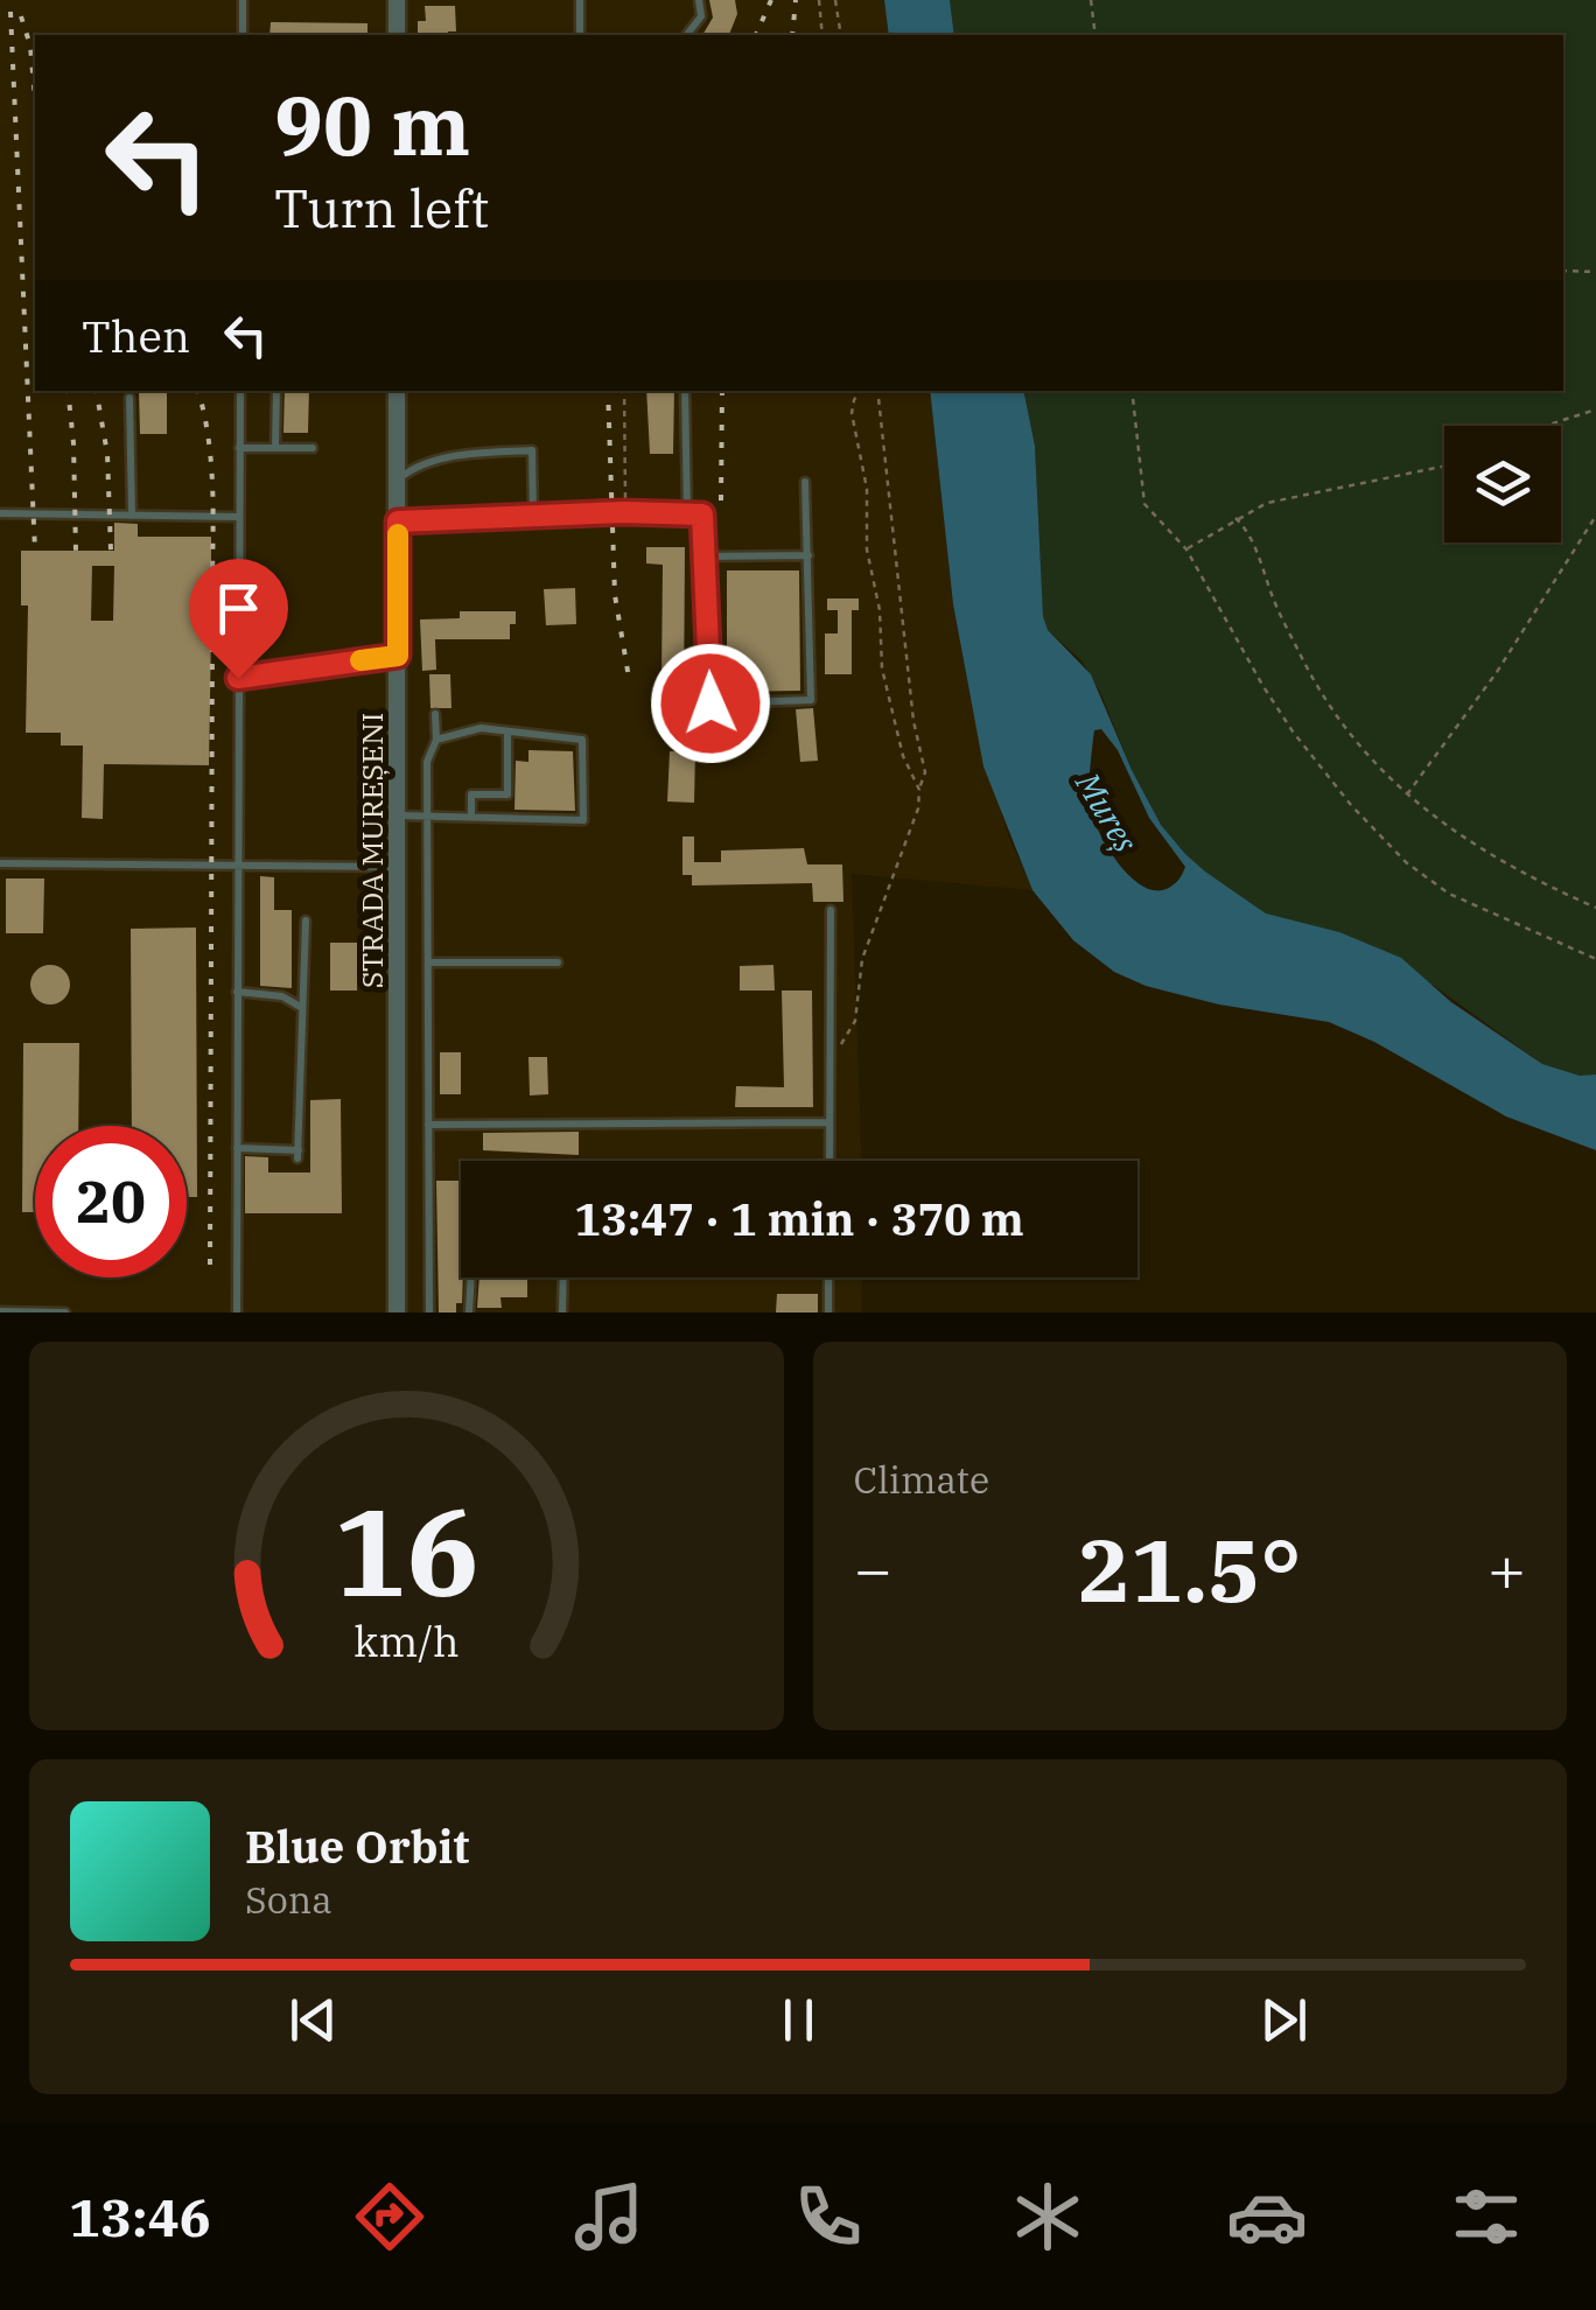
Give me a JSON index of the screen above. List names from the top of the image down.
{
  "streets": {
    "street": ["STRADA MUREȘENI"]
  },
  "water": ["Mureș"],
  "page": {
    "turn": ["90 m", "Turn left"],
    "then": "Then",
    "limit": "20",
    "trip": "13:47 · 1 min · 370 m",
    "tile": "Climate",
    "heat": ["−", "21.5°", "+"],
    "song": ["Blue Orbit", "Sona"],
    "tabs": "13:46",
    "gauge": ["16", "km/h"]
  }
}
